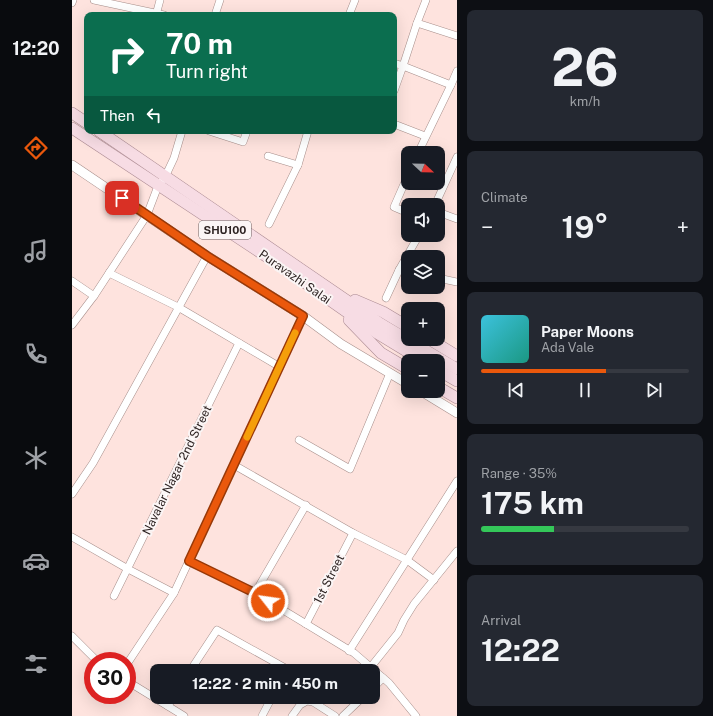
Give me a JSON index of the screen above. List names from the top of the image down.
{
  "streets": {
    "main road": ["SHU100", "Puravazhi Salai"],
    "street": ["Navalar Nagar 2nd Street", "1st Street"]
  },
  "crossings": [
    ["SHU100", "Puravazhi Salai"]
  ],
  "north": "right",
  "page": {
    "tabs": "12:20",
    "tile": [
      ["26", "km/h"],
      "Climate",
      ["Range · 35%", "175 km"],
      ["Arrival", "12:22"]
    ],
    "turn": ["70 m", "Turn right"],
    "then": "Then",
    "map_buttons": ["+", "−"],
    "heat": ["−", "19°", "+"],
    "song": ["Paper Moons", "Ada Vale"],
    "limit": "30",
    "trip": "12:22 · 2 min · 450 m"
  }
}
